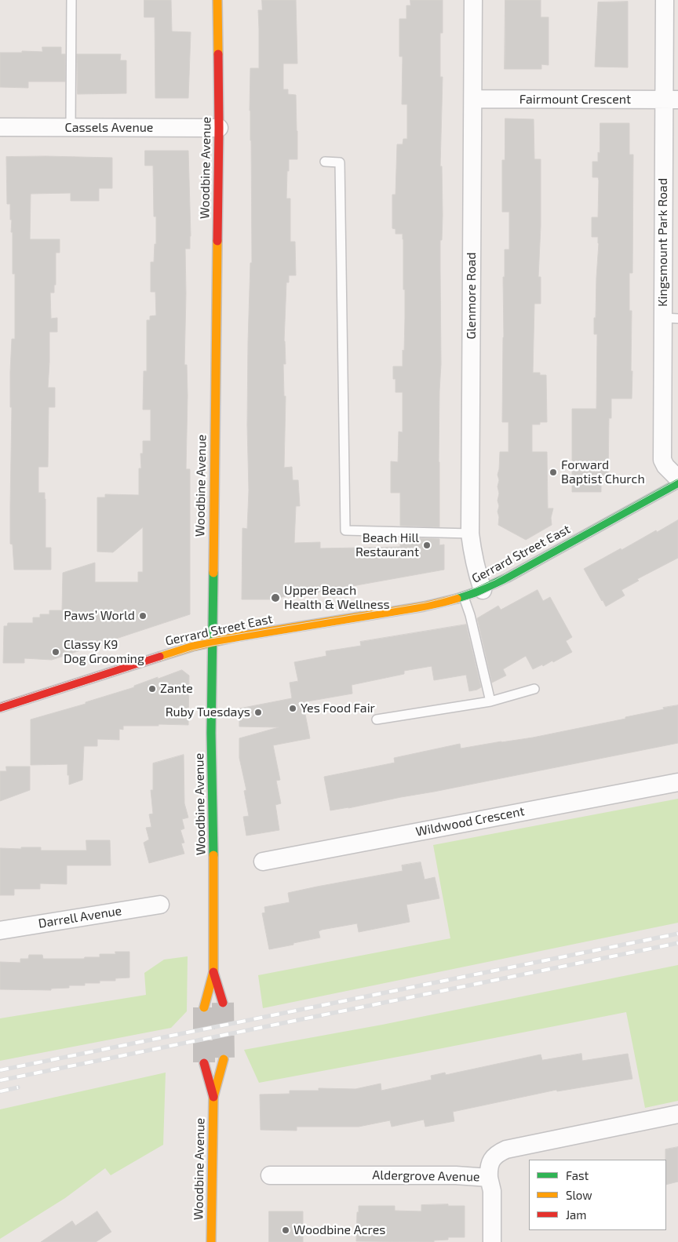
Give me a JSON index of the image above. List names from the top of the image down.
{
  "streets": {
    "main road": ["Woodbine Avenue", "Gerrard Street East"],
    "street": [
      "Fairmount Crescent",
      "Cassels Avenue",
      "Kingsmount Park Road",
      "Glenmore Road",
      "Wildwood Crescent",
      "Darrell Avenue",
      "Aldergrove Avenue"
    ]
  },
  "crossings": [
    ["Fairmount Crescent", "Kingsmount Park Road"],
    ["Fairmount Crescent", "Glenmore Road"],
    ["Cassels Avenue", "Woodbine Avenue"],
    ["Woodbine Avenue", "Gerrard Street East"],
    ["Glenmore Road", "Gerrard Street East"]
  ],
  "places": [
    "Forward Baptist Church",
    "Beach Hill Restaurant",
    "Upper Beach Health & Wellness",
    "Paws’ World",
    "Classy K9 Dog Grooming",
    "Zante",
    "Yes Food Fair",
    "Ruby Tuesdays",
    "Woodbine Acres"
  ],
  "legend": ["Fast", "Slow", "Jam"]
}
